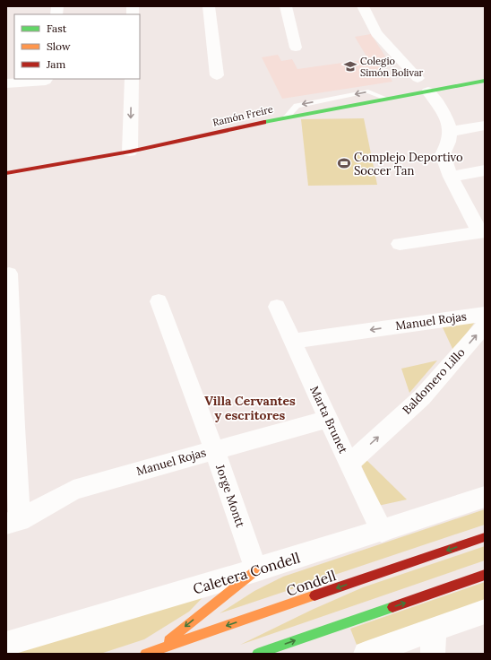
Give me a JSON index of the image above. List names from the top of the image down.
{
  "streets": {
    "main road": ["Ramón Freire", "Condell"],
    "street": [
      "Manuel Rojas",
      "Baldomero Lillo",
      "Marta Brunet",
      "Jorge Montt",
      "Caletera Condell"
    ]
  },
  "crossings": [
    ["Manuel Rojas", "Marta Brunet"],
    ["Manuel Rojas", "Jorge Montt"],
    ["Baldomero Lillo", "Marta Brunet"],
    ["Marta Brunet", "Caletera Condell"],
    ["Jorge Montt", "Caletera Condell"]
  ],
  "one_way": ["Baldomero Lillo"],
  "districts": ["Villa Cervantes y escritores"],
  "places": {
    "school or university": ["Colegio Simón Bolivar"],
    "sports": ["Complejo Deportivo Soccer Tan"]
  },
  "legend": ["Fast", "Slow", "Jam"]
}
